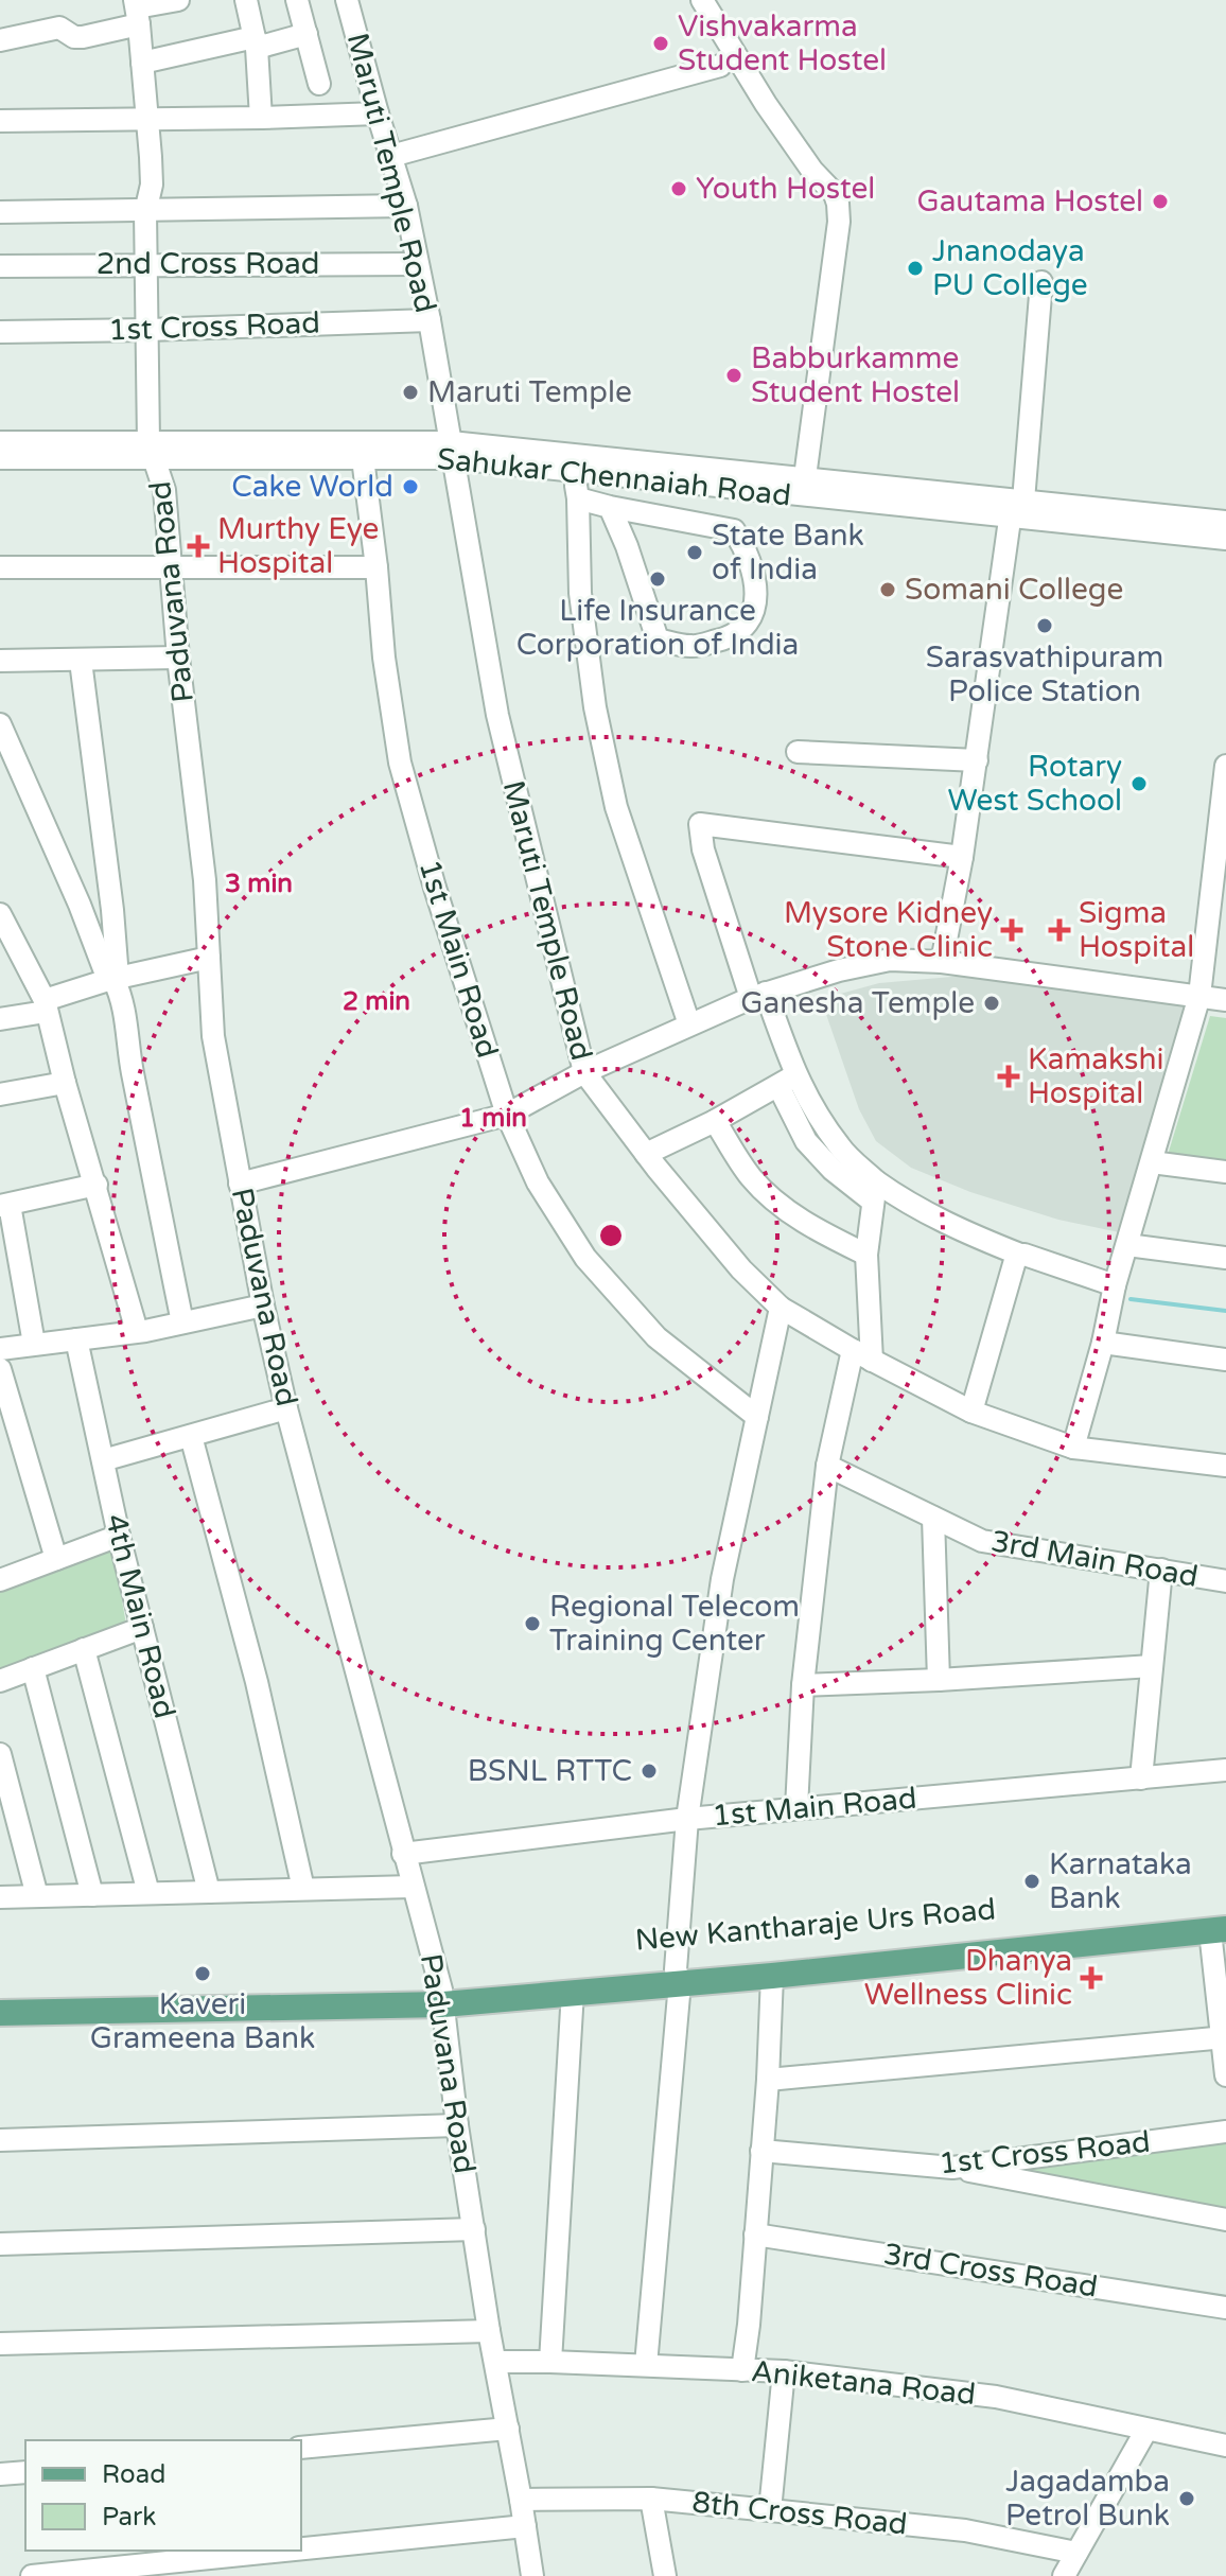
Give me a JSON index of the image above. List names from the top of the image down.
{
  "streets": {
    "main road": ["New Kantharaje Urs Road"],
    "street": [
      "Maruti Temple Road",
      "2nd Cross Road",
      "1st Cross Road",
      "Sahukar Chennaiah Road",
      "Paduvana Road",
      "1st Main Road",
      "3rd Main Road",
      "4th Main Road",
      "3rd Cross Road",
      "Aniketana Road",
      "8th Cross Road"
    ]
  },
  "crossings": [
    ["Maruti Temple Road", "2nd Cross Road"],
    ["Maruti Temple Road", "1st Cross Road"],
    ["Maruti Temple Road", "Sahukar Chennaiah Road"],
    ["2nd Cross Road", "Paduvana Road"],
    ["1st Cross Road", "Paduvana Road"],
    ["Sahukar Chennaiah Road", "Paduvana Road"],
    ["Sahukar Chennaiah Road", "1st Main Road"],
    ["Paduvana Road", "1st Main Road"],
    ["Paduvana Road", "New Kantharaje Urs Road"],
    ["Paduvana Road", "Aniketana Road"],
    ["Paduvana Road", "8th Cross Road"]
  ],
  "places": {
    "other": [
      "Vishvakarma Student Hostel",
      "Youth Hostel",
      "Gautama Hostel",
      "Jnanodaya PU College",
      "Babburkamme Student Hostel",
      "Maruti Temple",
      "Cake World",
      "State Bank of India",
      "Life Insurance Corporation of India",
      "Somani College",
      "Sarasvathipuram Police Station",
      "Rotary West School",
      "Ganesha Temple",
      "Regional Telecom Training Center",
      "BSNL RTTC",
      "Karnataka Bank",
      "Kaveri Grameena Bank",
      "Jagadamba Petrol Bunk"
    ],
    "health": [
      "Murthy Eye Hospital",
      "Mysore Kidney Stone Clinic",
      "Sigma Hospital",
      "Kamakshi Hospital",
      "Dhanya Wellness Clinic"
    ]
  },
  "legend": ["Road", "Park"],
  "rings": ["3 min", "2 min", "1 min"]
}
